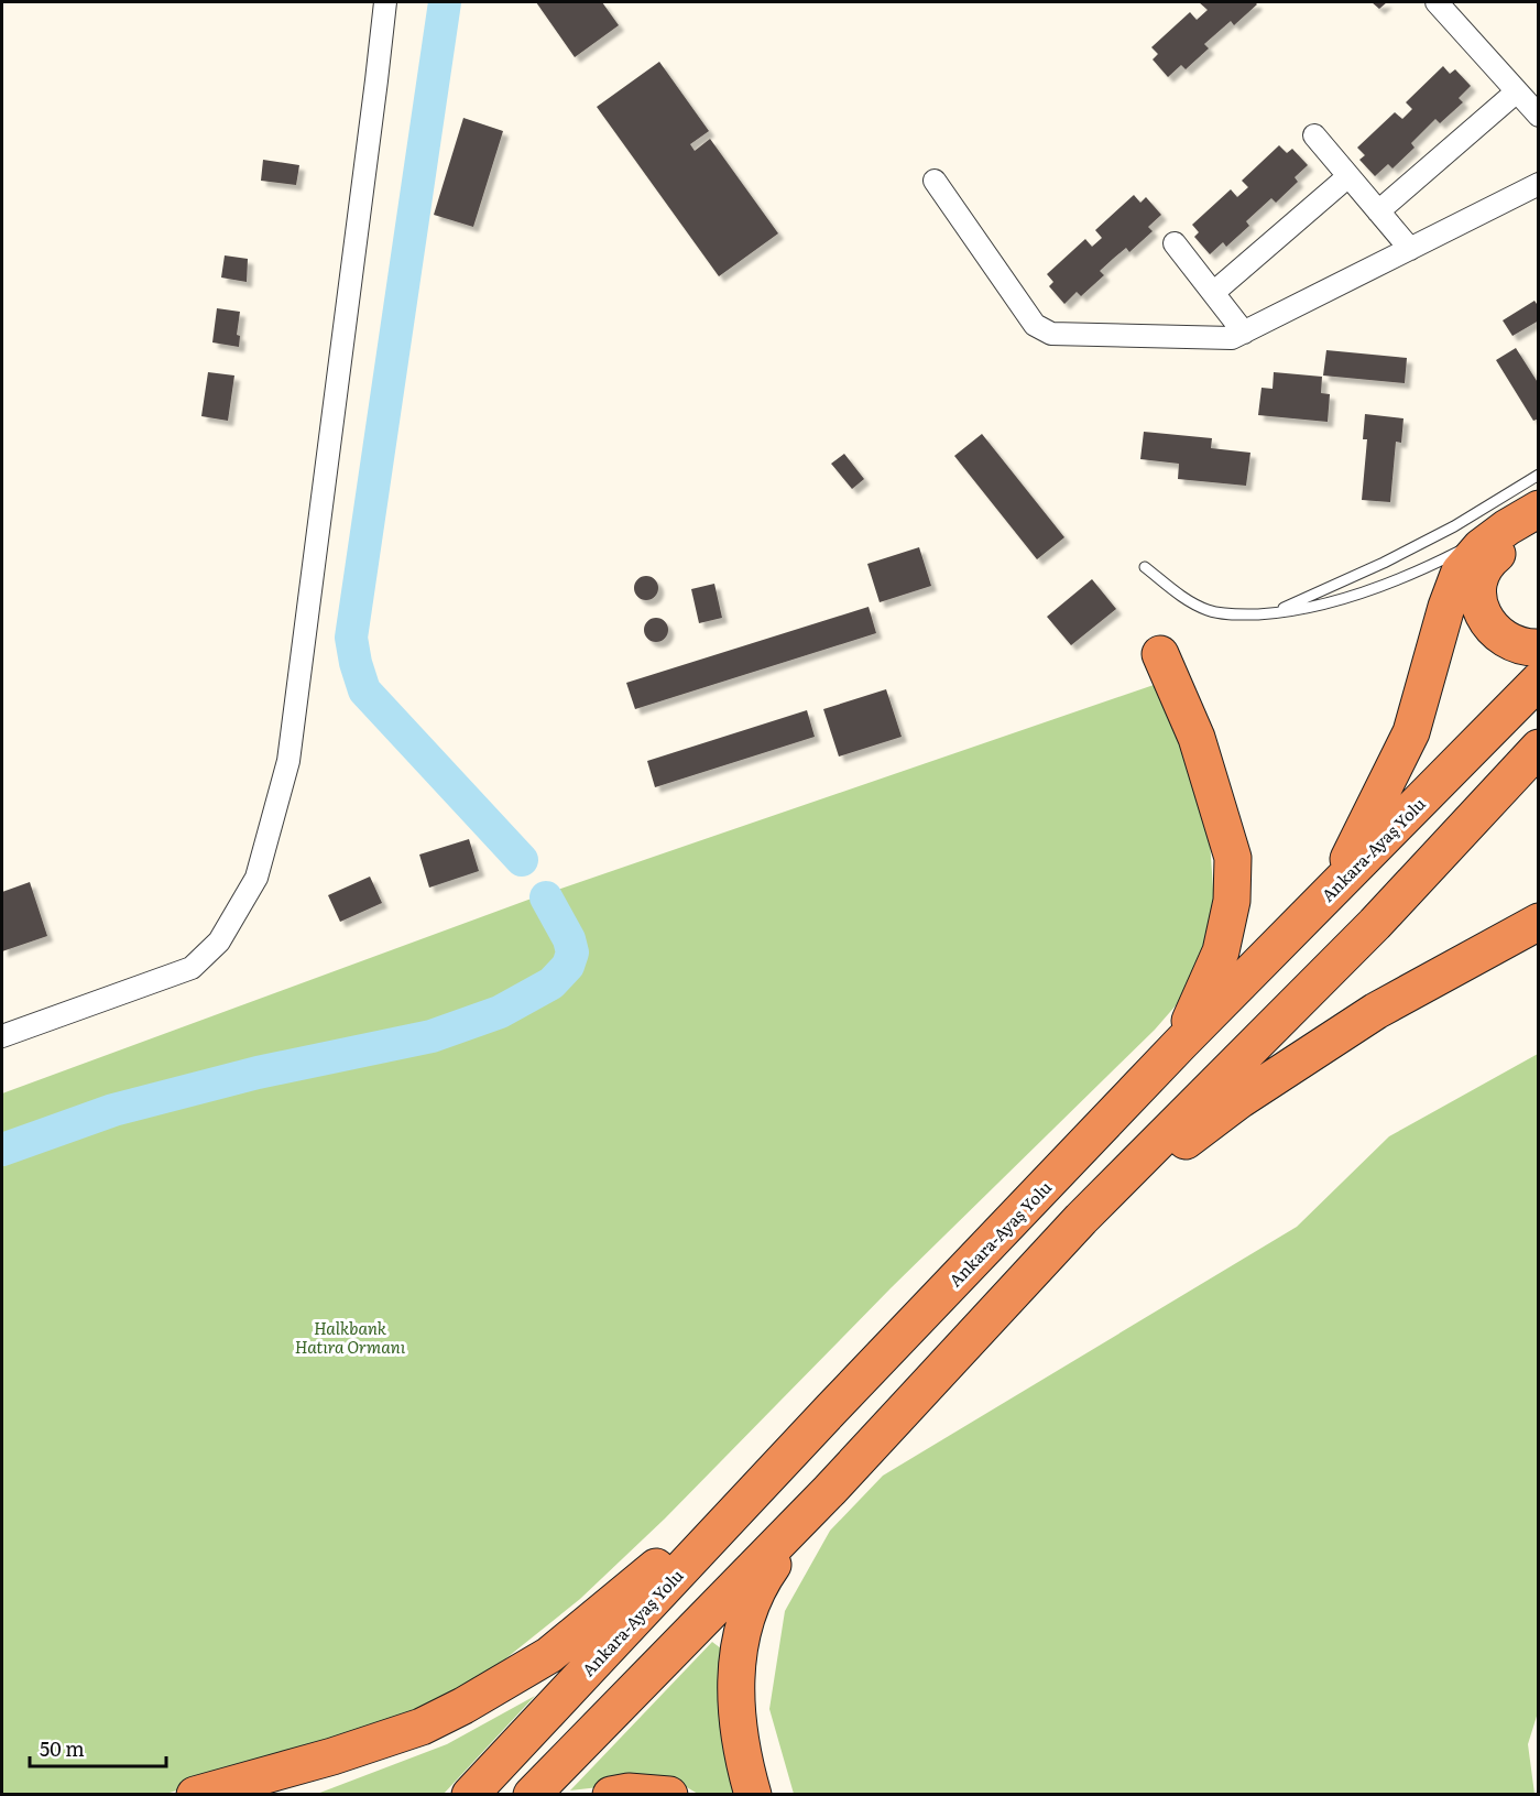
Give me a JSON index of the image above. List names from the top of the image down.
{
  "streets": {
    "highway": ["Ankara-Ayaş Yolu"]
  },
  "parks": ["Halkbank Hatıra Ormanı"],
  "scale_bar": "50 m"
}
